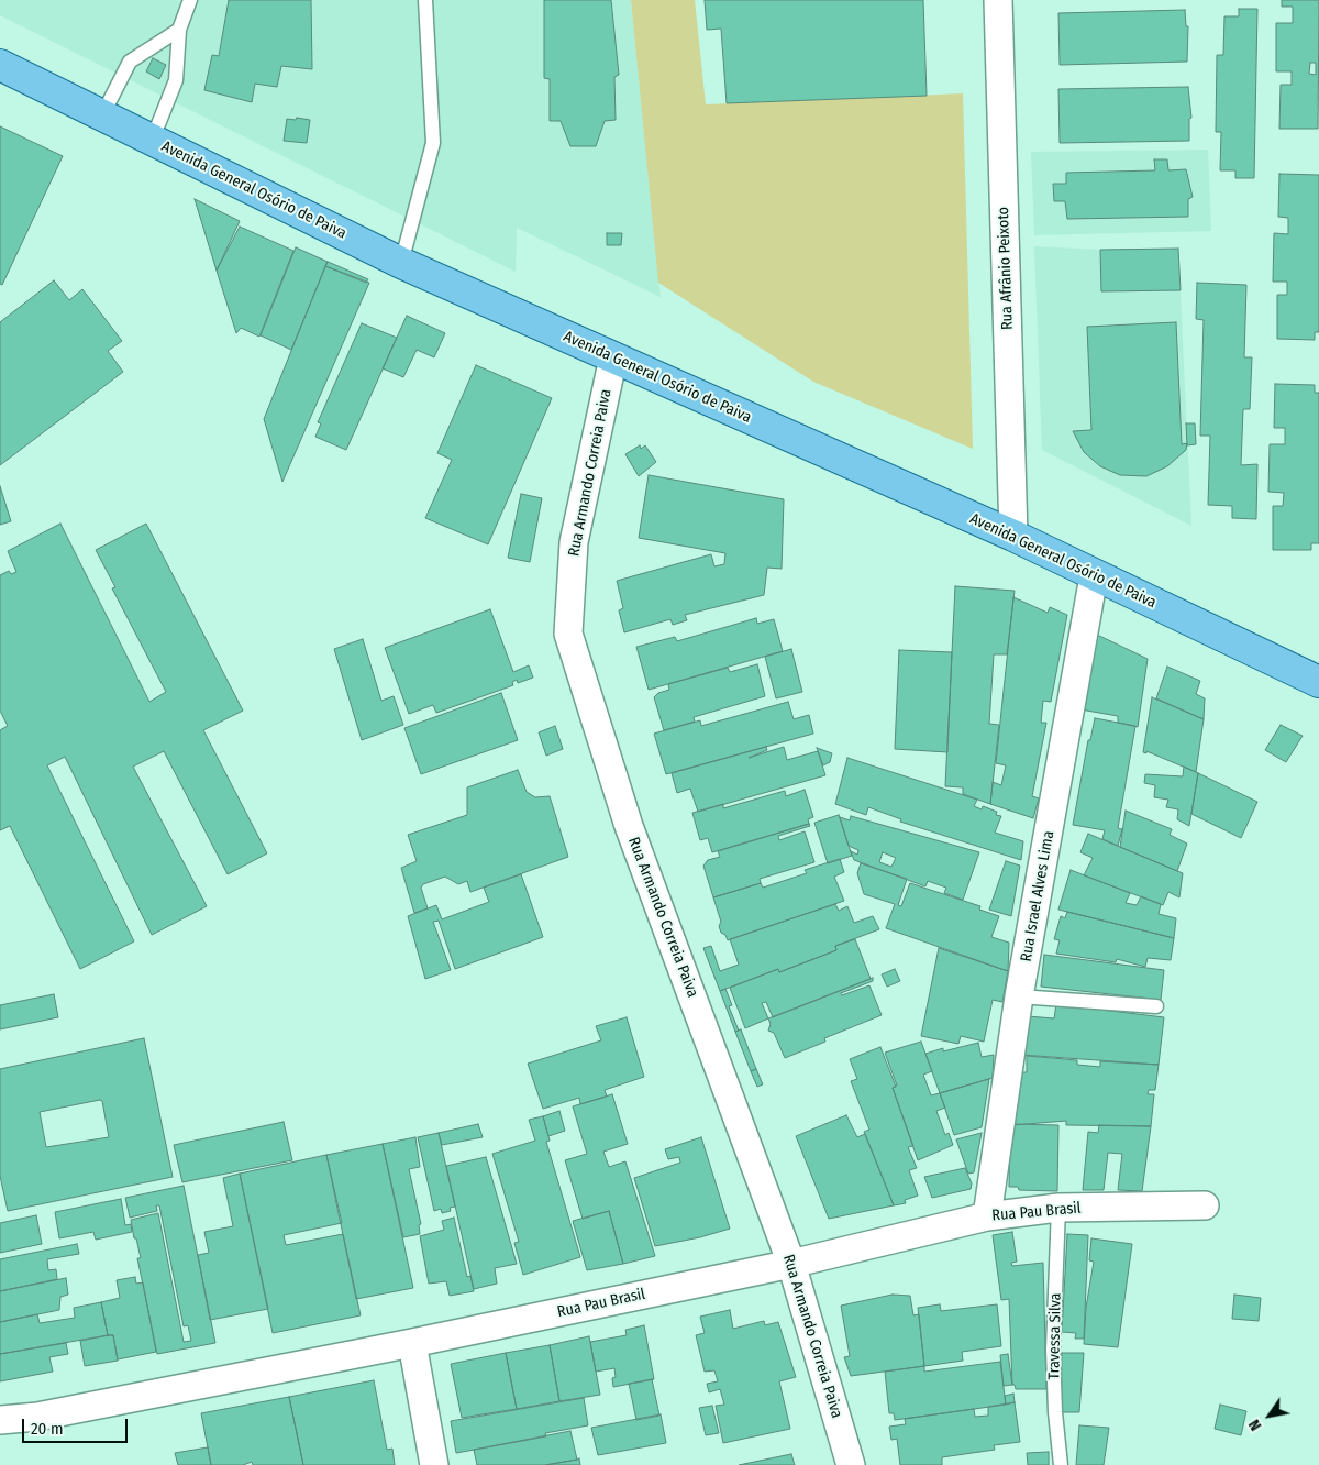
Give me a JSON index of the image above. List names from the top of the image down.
{
  "streets": {
    "main road": ["Avenida General Osório de Paiva"],
    "street": [
      "Rua Afrânio Peixoto",
      "Rua Armando Correia Paiva",
      "Rua Israel Alves Lima",
      "Rua Pau Brasil"
    ],
    "lane": ["Travessa Silva"]
  },
  "crossings": [
    ["Avenida General Osório de Paiva", "Rua Afrânio Peixoto"],
    ["Avenida General Osório de Paiva", "Rua Armando Correia Paiva"],
    ["Avenida General Osório de Paiva", "Rua Israel Alves Lima"],
    ["Rua Armando Correia Paiva", "Rua Pau Brasil"],
    ["Rua Israel Alves Lima", "Rua Pau Brasil"],
    ["Rua Pau Brasil", "Travessa Silva"]
  ],
  "scale_bar": "20 m",
  "north": "bottom left"
}
